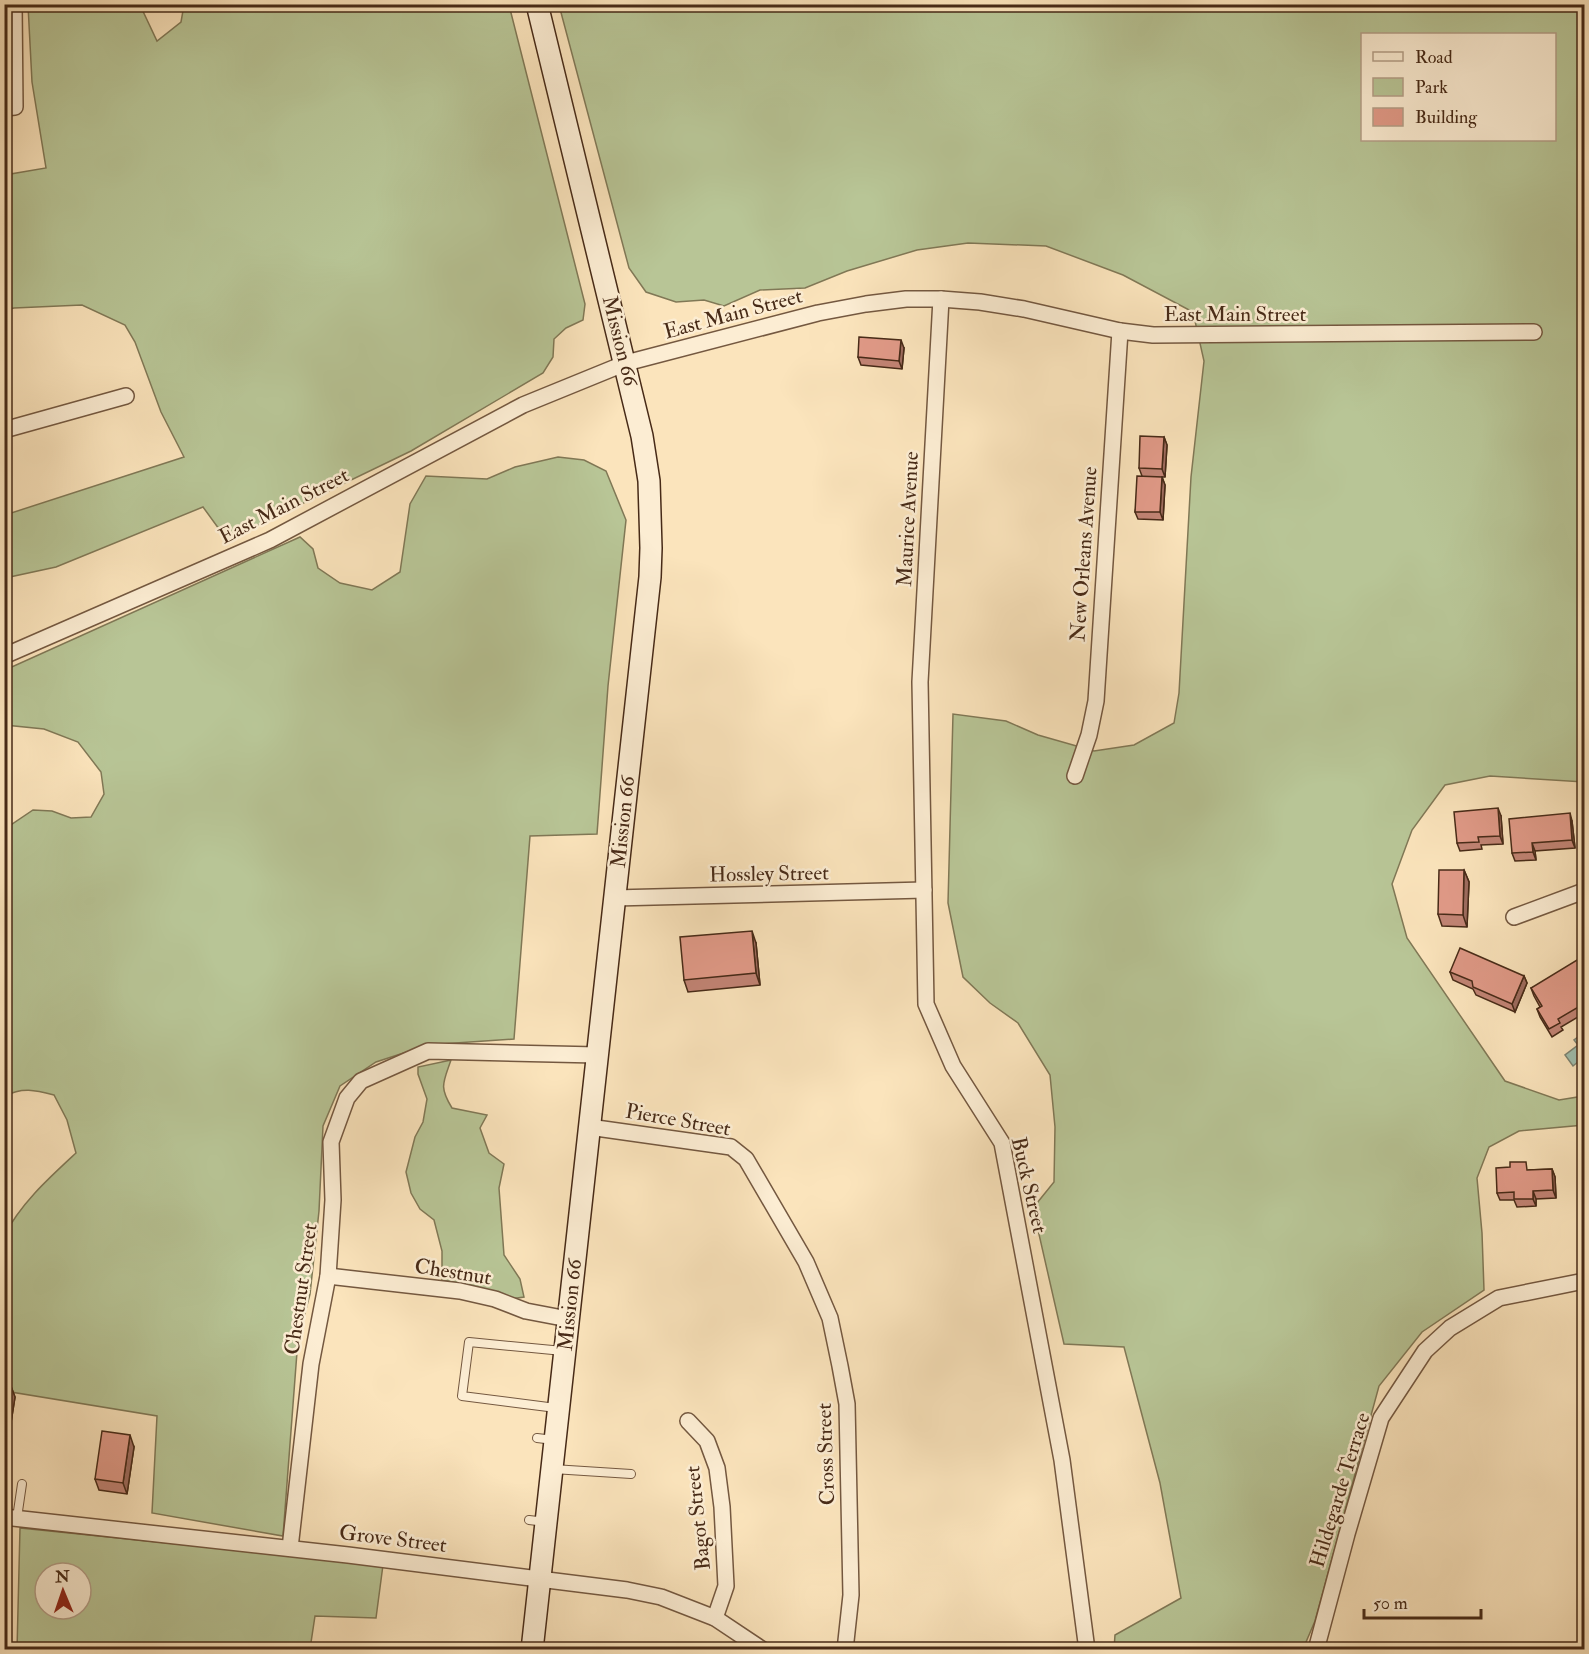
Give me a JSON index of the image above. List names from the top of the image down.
{
  "streets": {
    "street": [
      "East Main Street",
      "Mission 66",
      "Maurice Avenue",
      "New Orleans Avenue",
      "Hossley Street",
      "Pierce Street",
      "Buck Street",
      "Chestnut",
      "Chestnut Street",
      "Cross Street",
      "Hildegarde Terrace",
      "Bagot Street",
      "Grove Street"
    ]
  },
  "crossings": [
    ["East Main Street", "Mission 66"],
    ["East Main Street", "Maurice Avenue"],
    ["East Main Street", "New Orleans Avenue"],
    ["Mission 66", "Hossley Street"],
    ["Mission 66", "Pierce Street"],
    ["Mission 66", "Chestnut"],
    ["Mission 66", "Chestnut Street"],
    ["Mission 66", "Grove Street"],
    ["Maurice Avenue", "Buck Street"],
    ["Hossley Street", "Buck Street"],
    ["Pierce Street", "Cross Street"],
    ["Chestnut", "Chestnut Street"],
    ["Chestnut Street", "Grove Street"],
    ["Bagot Street", "Grove Street"]
  ],
  "legend": ["Road", "Park", "Building"],
  "scale_bar": "50 m",
  "north": "top"
}
